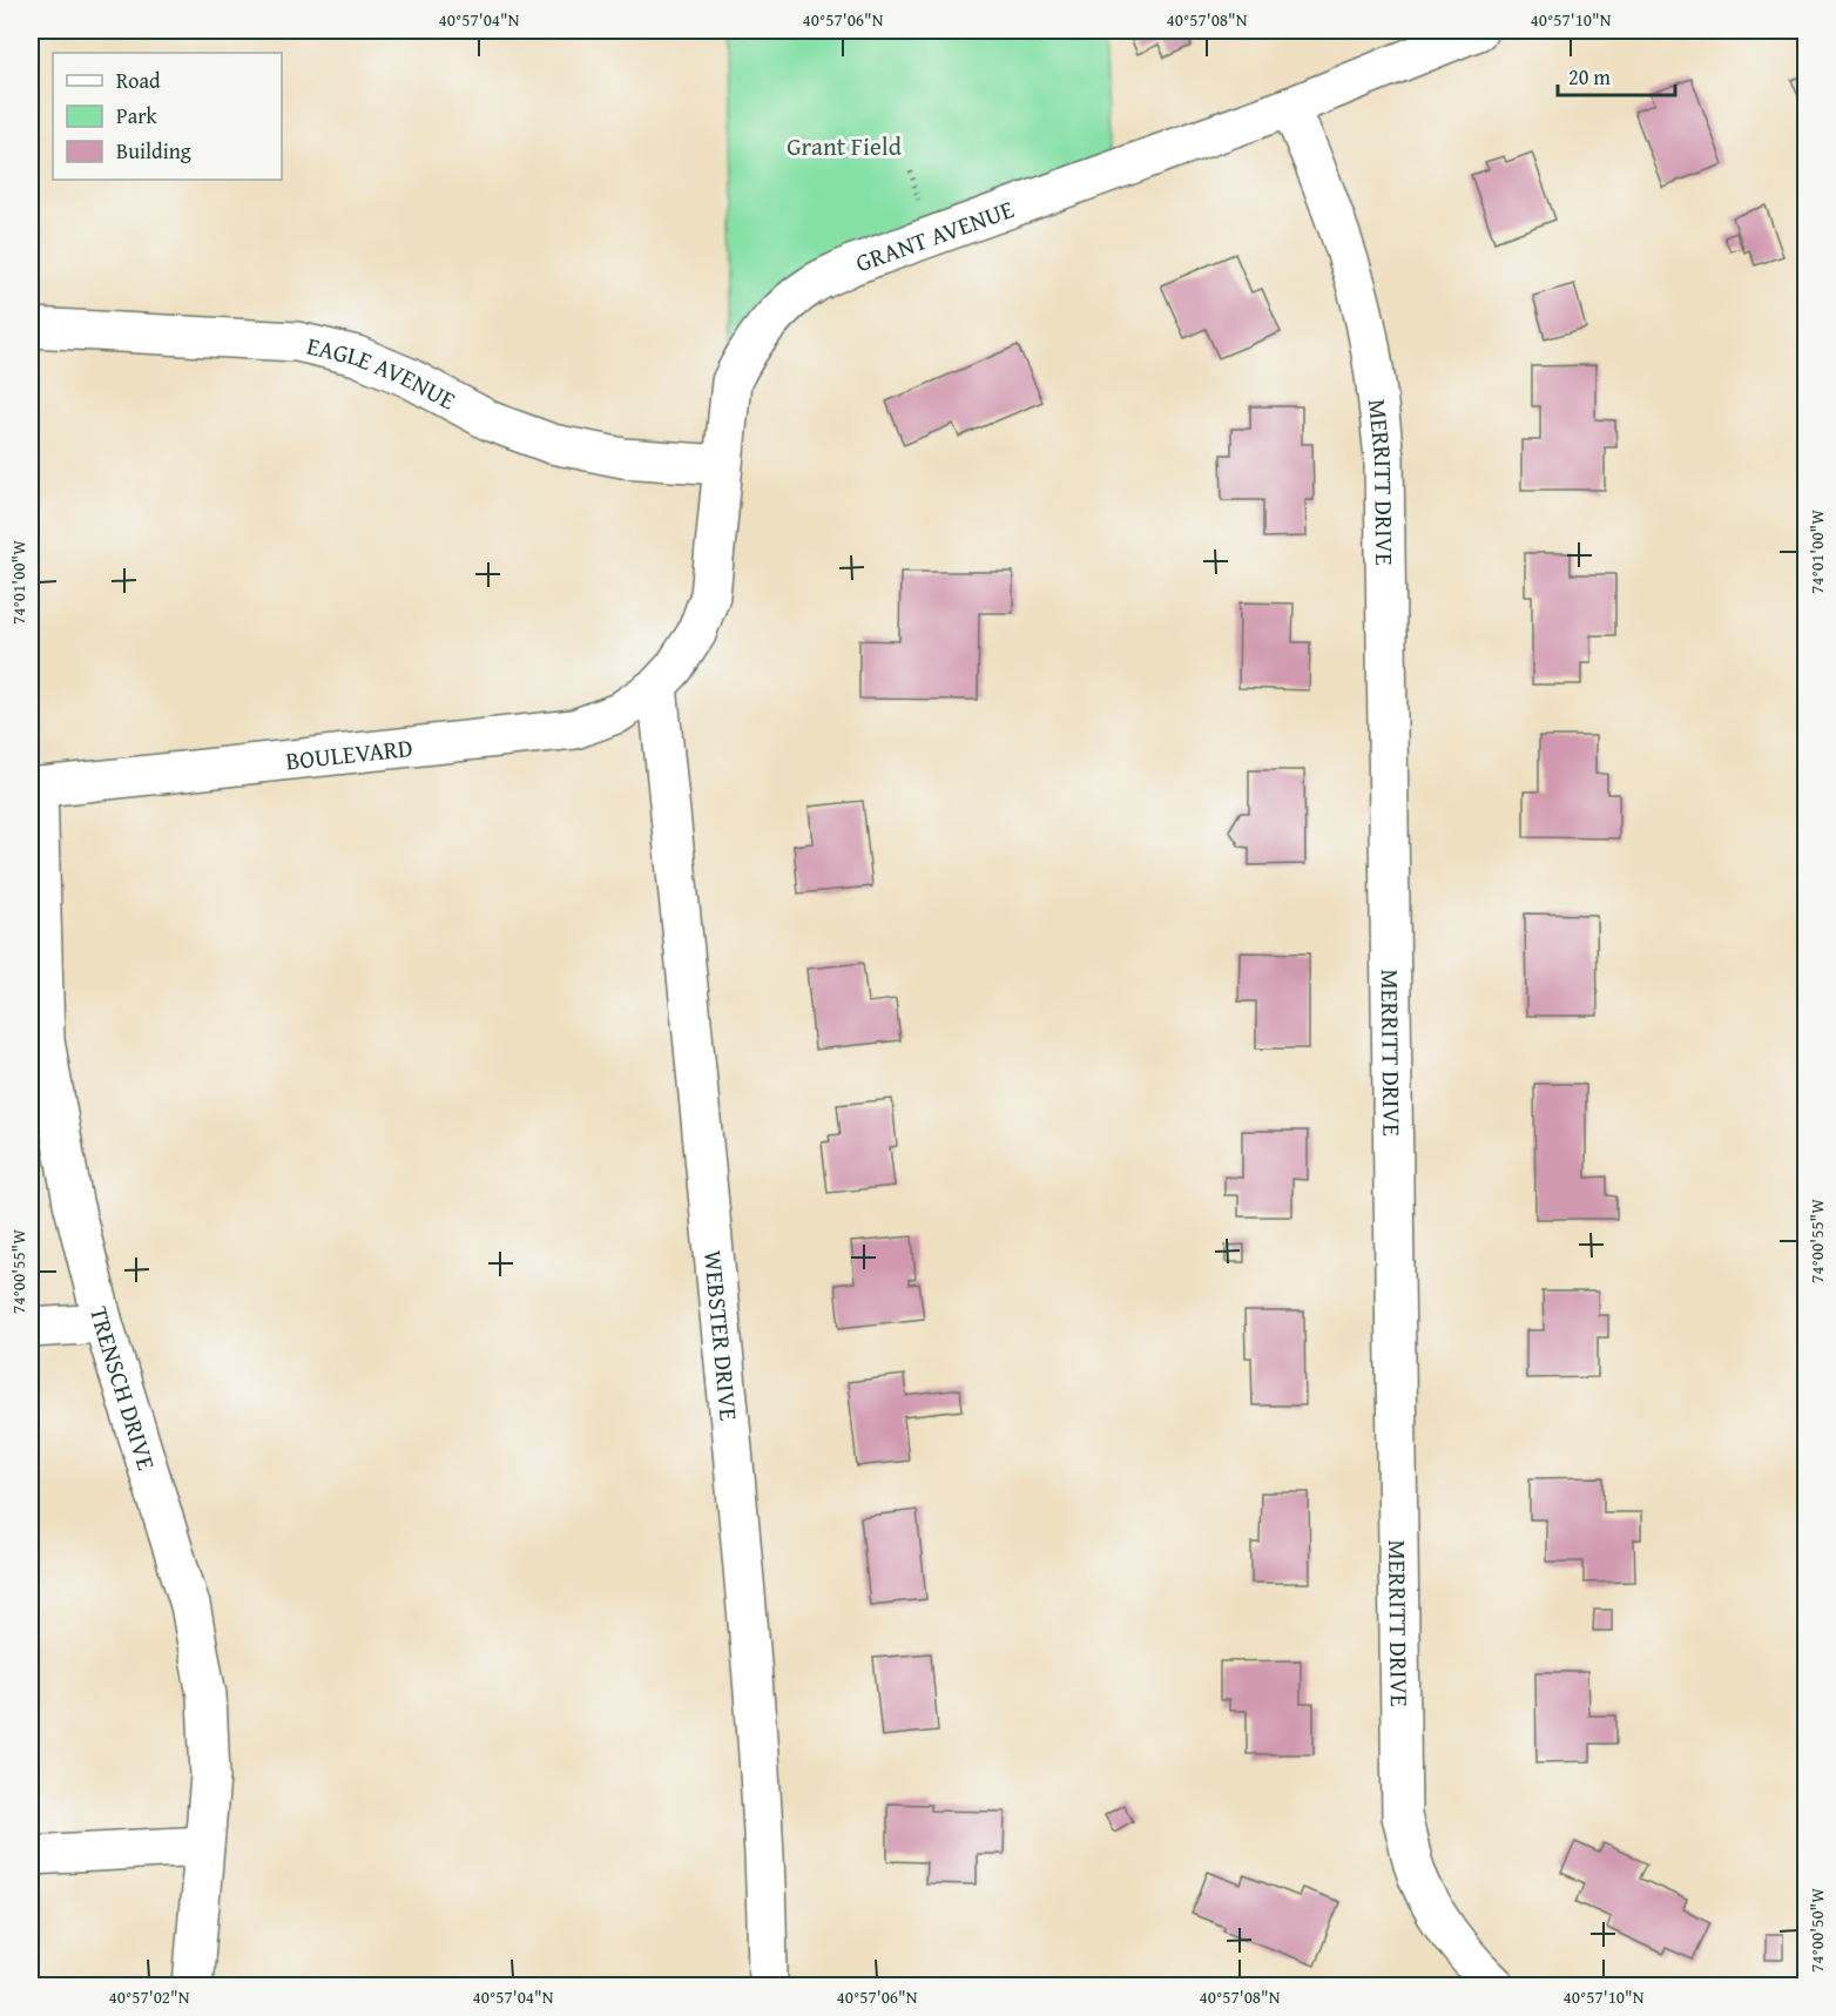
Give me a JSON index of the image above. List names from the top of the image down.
{
  "streets": {
    "street": [
      "GRANT AVENUE",
      "EAGLE AVENUE",
      "MERRITT DRIVE",
      "BOULEVARD",
      "WEBSTER DRIVE",
      "TRENSCH DRIVE"
    ]
  },
  "crossings": [
    ["GRANT AVENUE", "EAGLE AVENUE"],
    ["GRANT AVENUE", "MERRITT DRIVE"],
    ["GRANT AVENUE", "BOULEVARD"],
    ["GRANT AVENUE", "WEBSTER DRIVE"],
    ["BOULEVARD", "WEBSTER DRIVE"],
    ["BOULEVARD", "TRENSCH DRIVE"]
  ],
  "parks": ["Grant Field"],
  "legend": ["Road", "Park", "Building"],
  "scale_bar": "20 m",
  "coordinates": [
    "40°57'04\"N",
    "40°57'06\"N",
    "40°57'08\"N",
    "40°57'10\"N",
    "74°01'00\"W",
    "74°00'55\"W",
    "74°00'50\"W",
    "40°57'02\"N"
  ]
}
